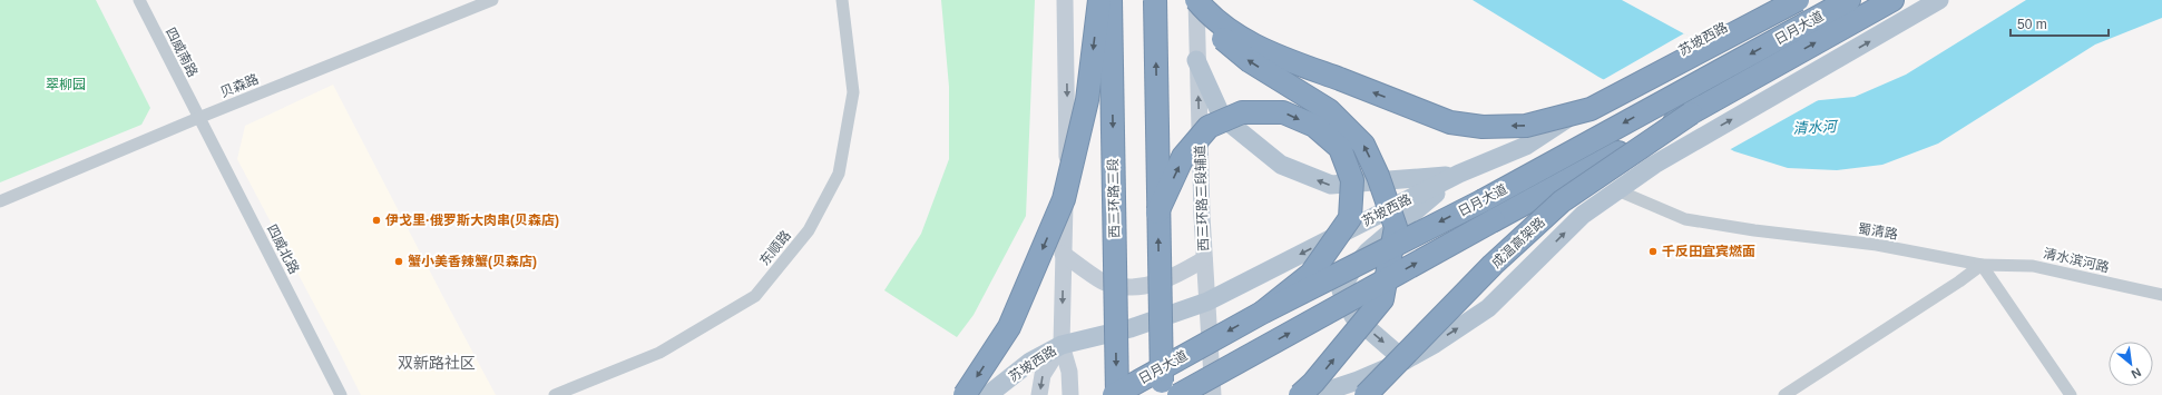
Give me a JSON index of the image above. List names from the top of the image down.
{
  "streets": {
    "highway": ["日月大道", "西三环路三段", "成温高架路"],
    "main road": ["苏坡西路", "西三环路三段辅道"],
    "street": [
      "四威南路",
      "贝森路",
      "蜀清路",
      "东顺路",
      "四威北路",
      "清水滨河路"
    ]
  },
  "crossings": [
    ["日月大道", "成温高架路"],
    ["苏坡西路", "西三环路三段辅道"],
    ["四威南路", "贝森路"],
    ["四威南路", "四威北路"],
    ["贝森路", "四威北路"],
    ["蜀清路", "清水滨河路"]
  ],
  "districts": ["双新路社区"],
  "water": ["清水河"],
  "parks": ["翠柳园"],
  "places": ["伊戈里·俄罗斯大肉串(贝森店)", "千反田宜宾燃面", "蟹小美香辣蟹(贝森店)"],
  "scale_bar": "50 m",
  "north": "bottom right"
}
